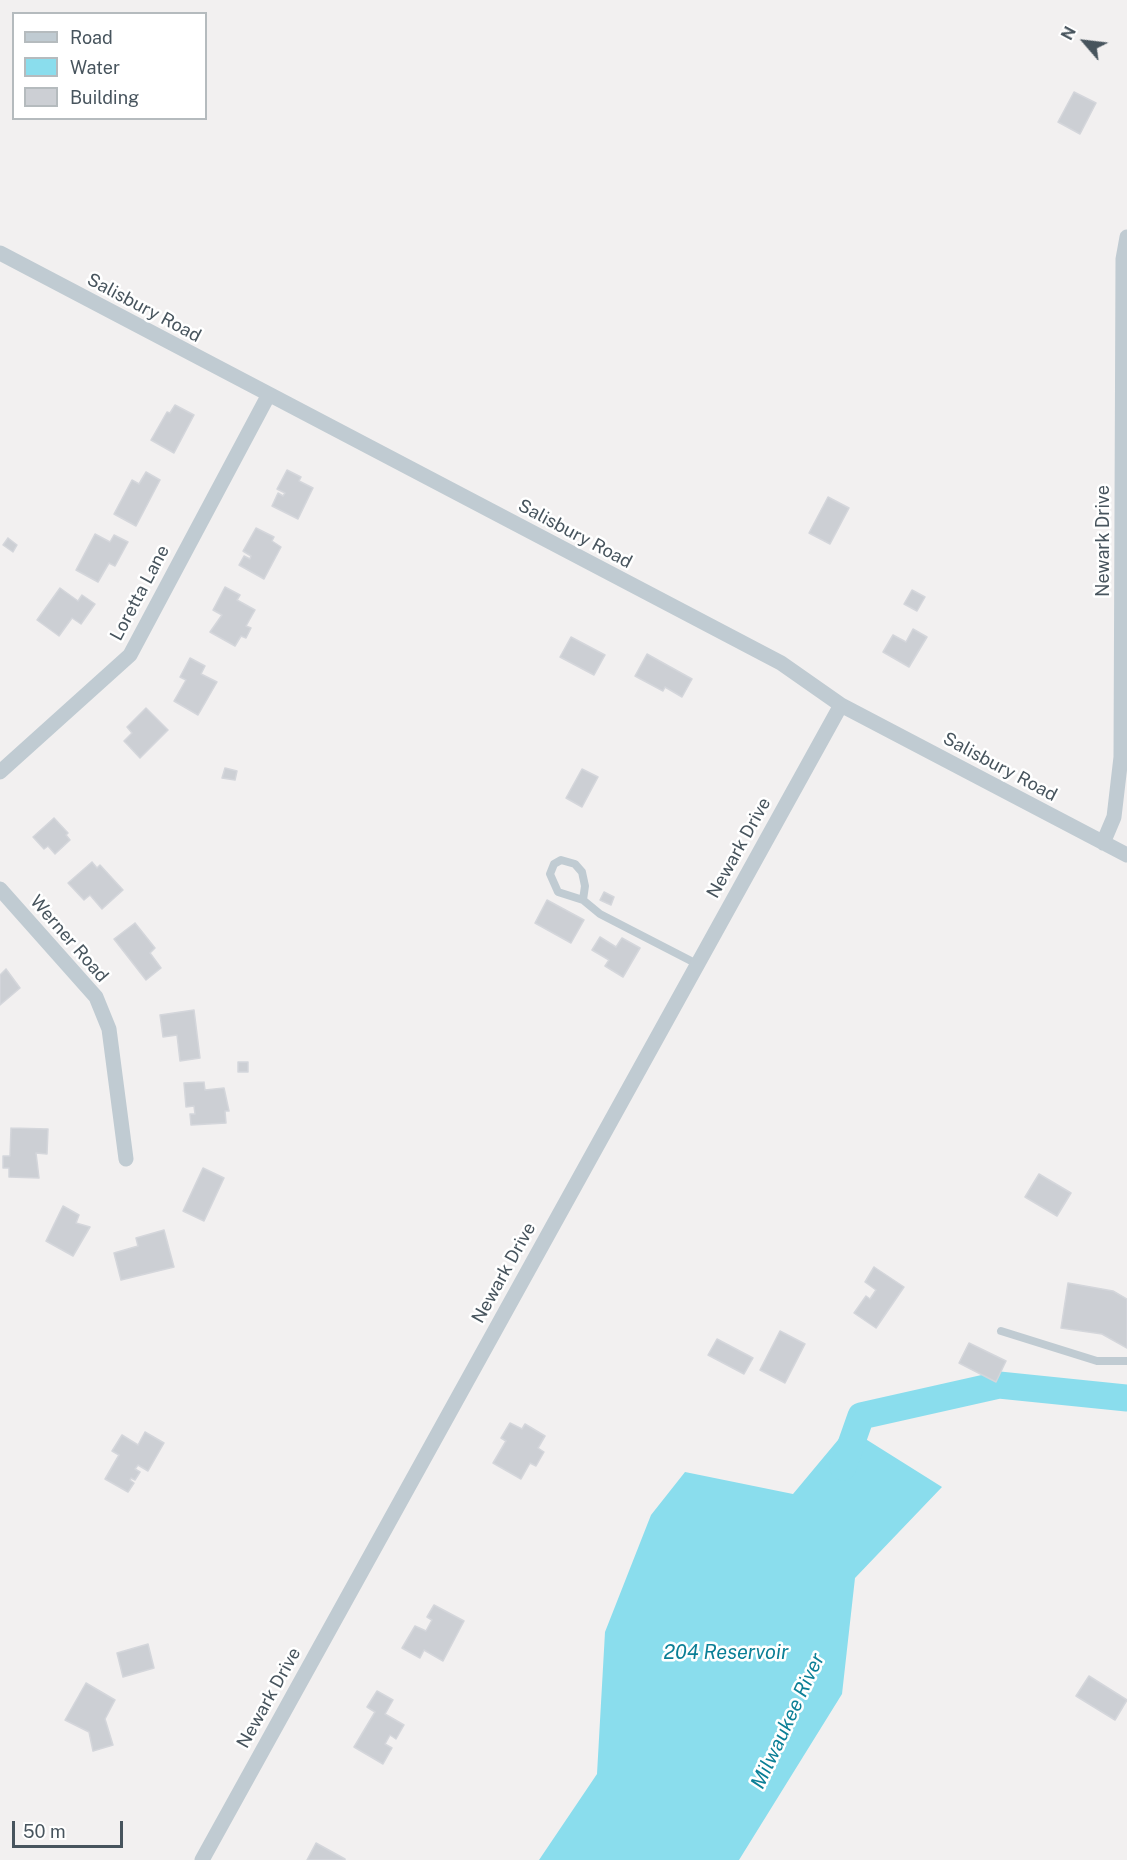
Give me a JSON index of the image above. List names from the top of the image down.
{
  "streets": {
    "street": [
      "Salisbury Road",
      "Newark Drive",
      "Loretta Lane",
      "Werner Road"
    ]
  },
  "crossings": [
    ["Salisbury Road", "Newark Drive"],
    ["Salisbury Road", "Loretta Lane"]
  ],
  "water": ["204 Reservoir", "Milwaukee River"],
  "legend": ["Road", "Water", "Building"],
  "scale_bar": "50 m",
  "north": "top left"
}
